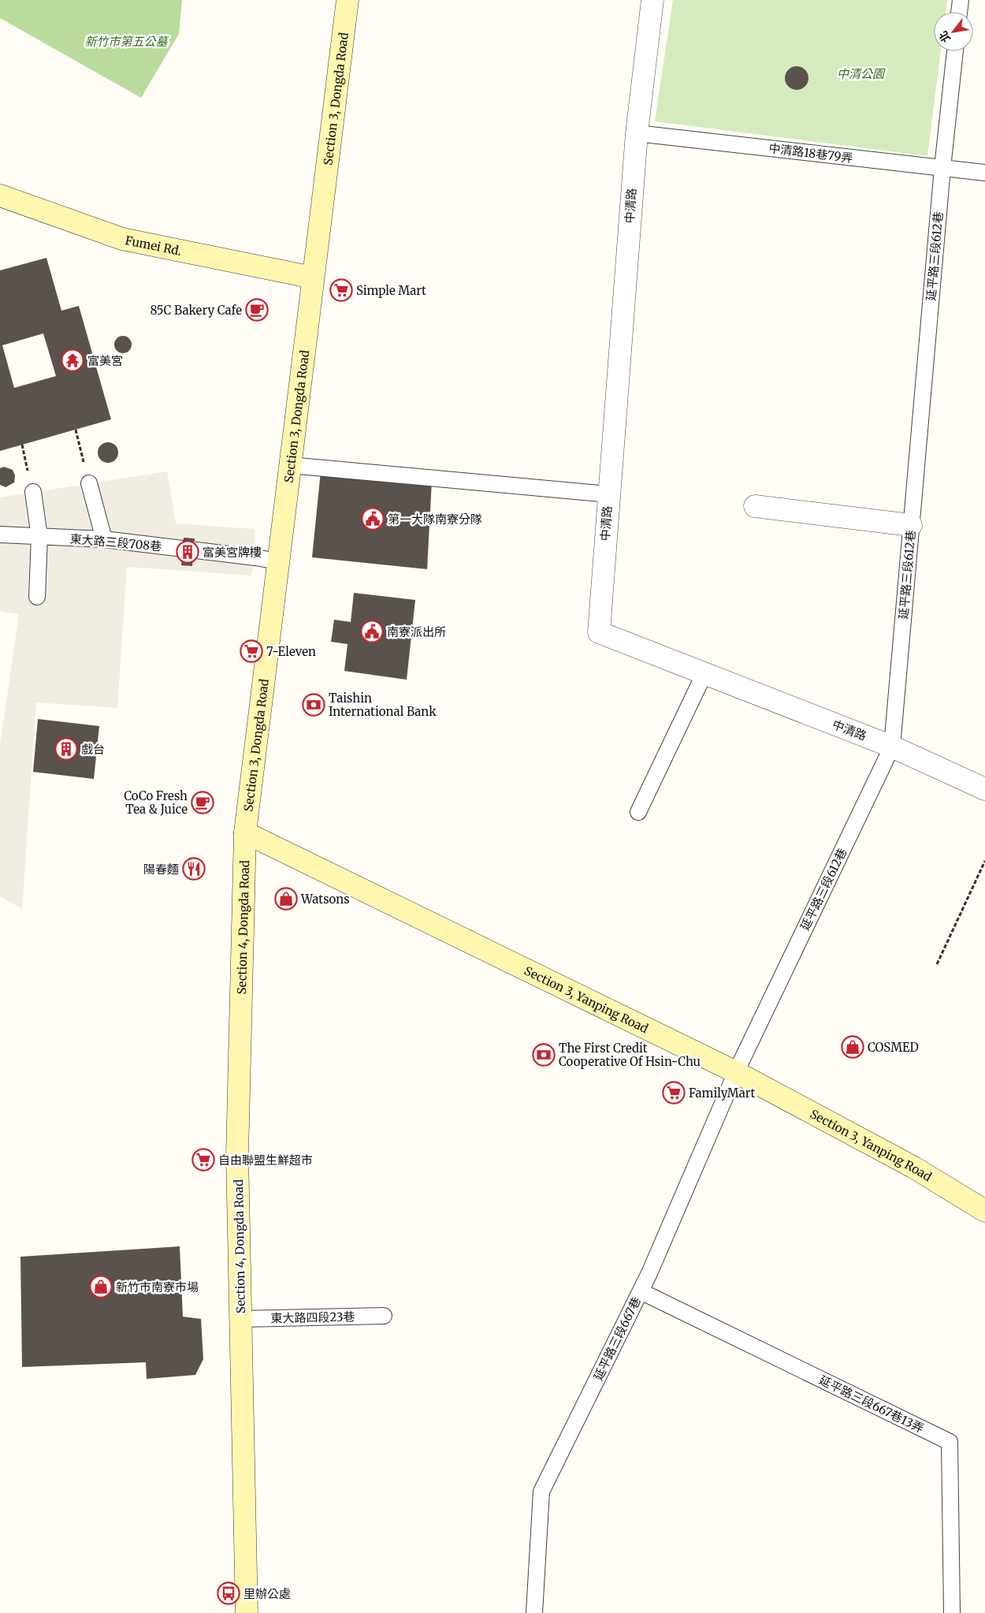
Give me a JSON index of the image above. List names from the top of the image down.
{
  "streets": {
    "main road": [
      "Section 3, Dongda Road",
      "Fumei Rd.",
      "Section 4, Dongda Road",
      "Section 3, Yanping Road"
    ],
    "street": ["中清路"],
    "lane": [
      "中清路18巷79弄",
      "延平路三段612巷",
      "東大路三段708巷",
      "東大路四段23巷",
      "延平路三段667巷",
      "延平路三段667巷13弄"
    ]
  },
  "crossings": [
    ["Section 3, Dongda Road", "Fumei Rd."],
    ["Section 3, Dongda Road", "東大路三段708巷"],
    ["Section 3, Dongda Road", "Section 4, Dongda Road"],
    ["Section 3, Dongda Road", "Section 3, Yanping Road"],
    ["中清路18巷79弄", "中清路"],
    ["中清路18巷79弄", "延平路三段612巷"],
    ["中清路", "延平路三段612巷"],
    ["延平路三段612巷", "Section 3, Yanping Road"],
    ["延平路三段612巷", "延平路三段667巷"],
    ["Section 4, Dongda Road", "Section 3, Yanping Road"],
    ["Section 4, Dongda Road", "東大路四段23巷"],
    ["Section 3, Yanping Road", "延平路三段667巷"],
    ["延平路三段667巷", "延平路三段667巷13弄"]
  ],
  "parks": ["新竹市第五公墓", "中清公園"],
  "places": {
    "supermarket": [
      "Simple Mart",
      "7-Eleven",
      "FamilyMart",
      "自由聯盟生鮮超市"
    ],
    "cafe": ["85C Bakery Cafe", "CoCo Fresh Tea & Juice"],
    "temple": ["富美宮"],
    "public building": ["第一大隊南寮分隊", "南寮派出所"],
    "building": ["富美宮牌樓", "戲台"],
    "bank": ["Taishin International Bank", "The First Credit Cooperative Of Hsin-Chu"],
    "restaurant": ["陽春麵"],
    "shop": ["Watsons", "COSMED", "新竹市南寮市場"],
    "bus stop": ["里辦公處"]
  },
  "north": "bottom left"
}
